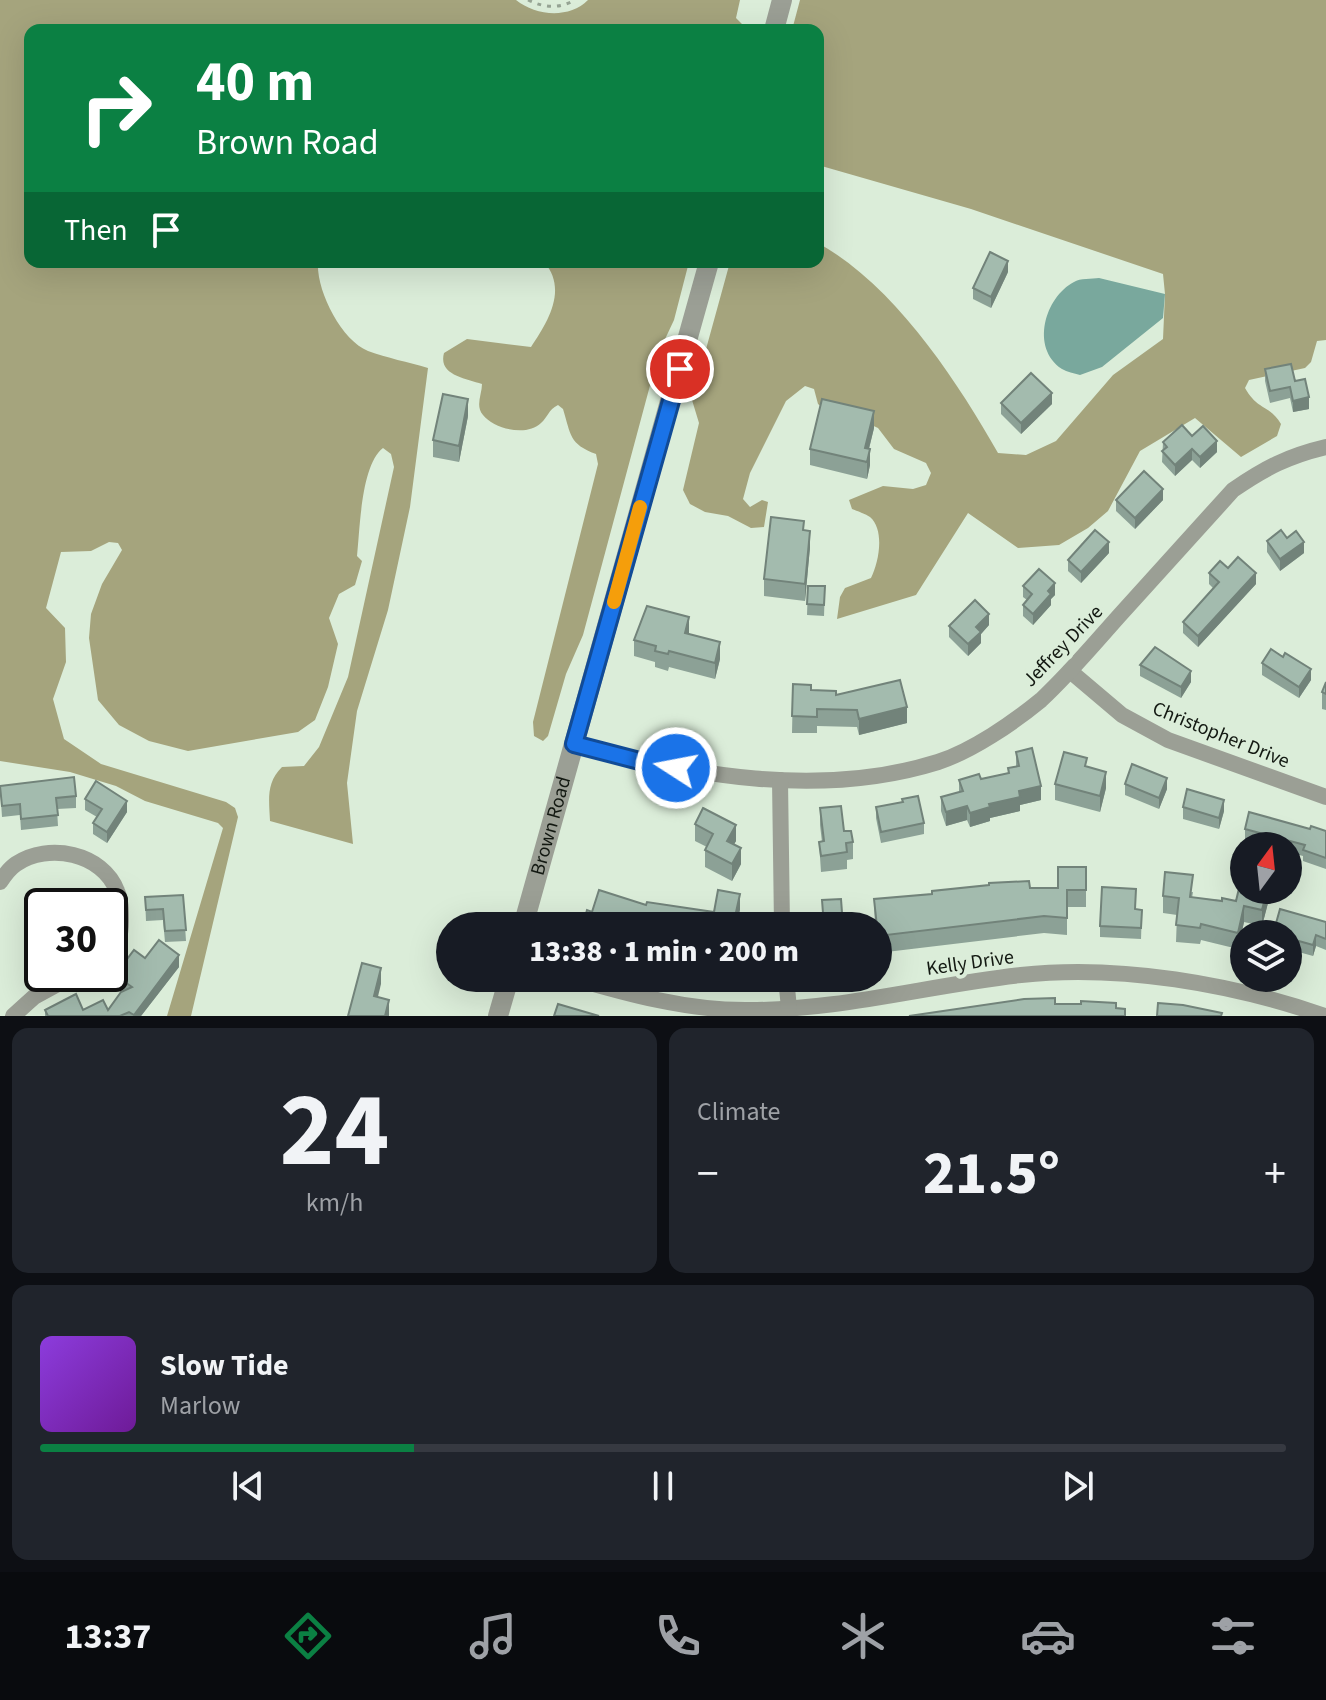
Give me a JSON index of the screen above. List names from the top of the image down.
{
  "streets": {
    "street": [
      "Jeffrey Drive",
      "Christopher Drive",
      "Brown Road",
      "Kelly Drive"
    ]
  },
  "crossings": [
    ["Jeffrey Drive", "Christopher Drive"],
    ["Jeffrey Drive", "Brown Road"]
  ],
  "north": "top",
  "page": {
    "turn": ["40 m", "Brown Road"],
    "then": "Then",
    "limit": "30",
    "trip": "13:38 · 1 min · 200 m",
    "tile": [
      ["24", "km/h"],
      "Climate"
    ],
    "heat": ["−", "21.5°", "+"],
    "song": ["Slow Tide", "Marlow"],
    "tabs": "13:37"
  }
}
